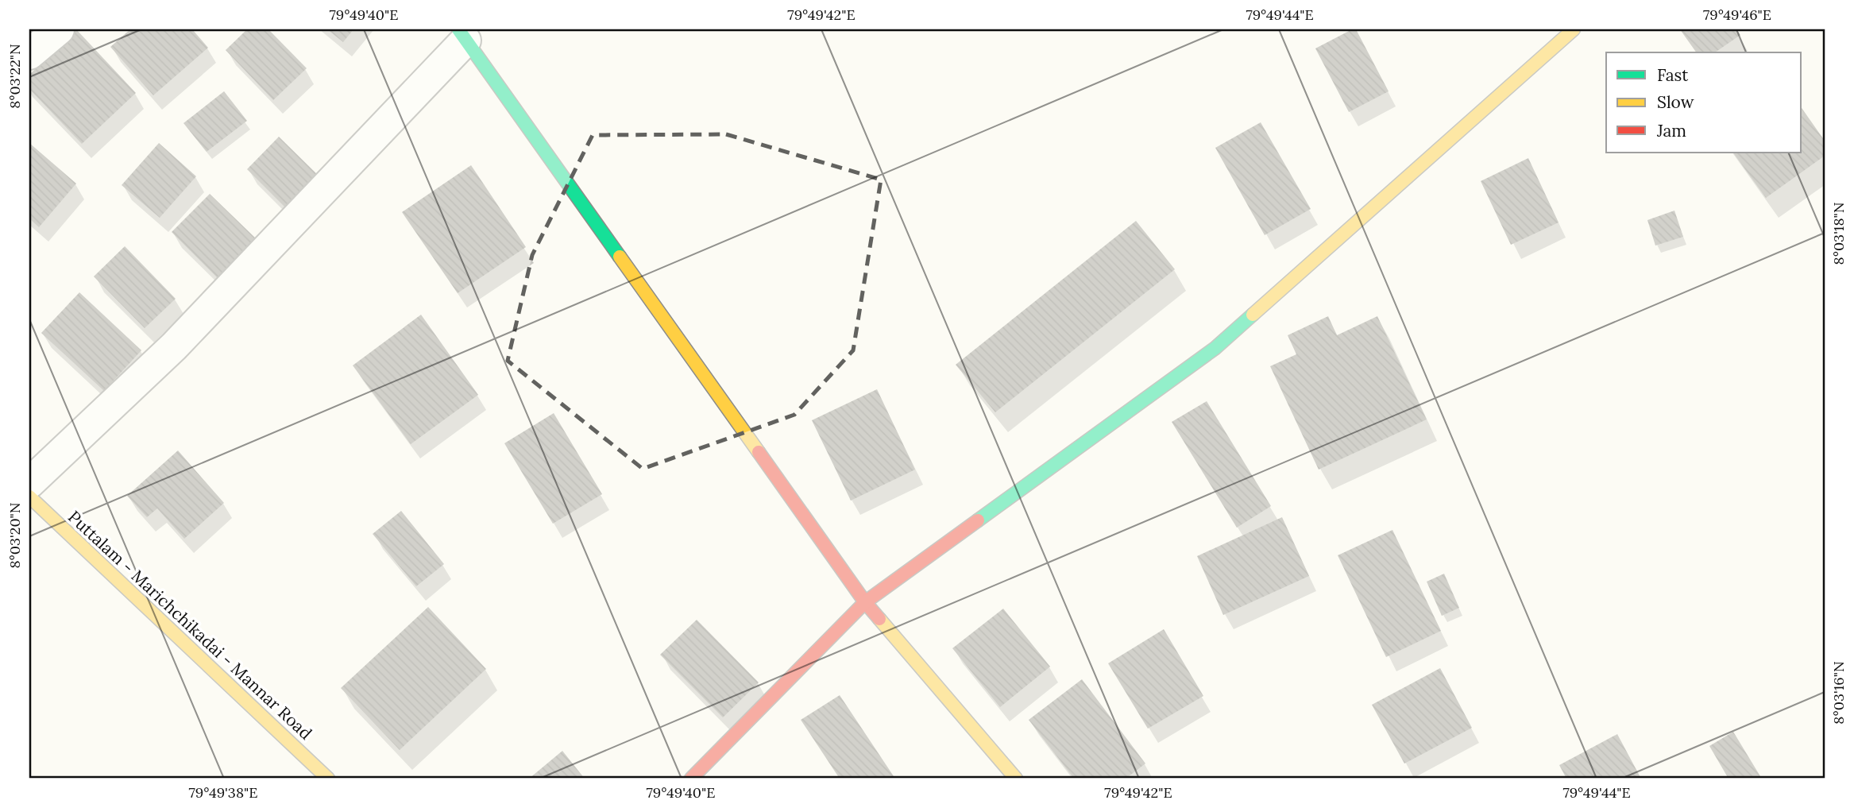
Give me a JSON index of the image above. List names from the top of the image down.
{
  "streets": {
    "street": ["Puttalam - Marichchikadai - Mannar Road"]
  },
  "legend": ["Fast", "Slow", "Jam"],
  "coordinates": [
    "79°49'40\"E",
    "79°49'42\"E",
    "79°49'44\"E",
    "79°49'46\"E",
    "8°03'22\"N",
    "8°03'18\"N",
    "8°03'20\"N",
    "8°03'16\"N",
    "79°49'38\"E"
  ]
}
